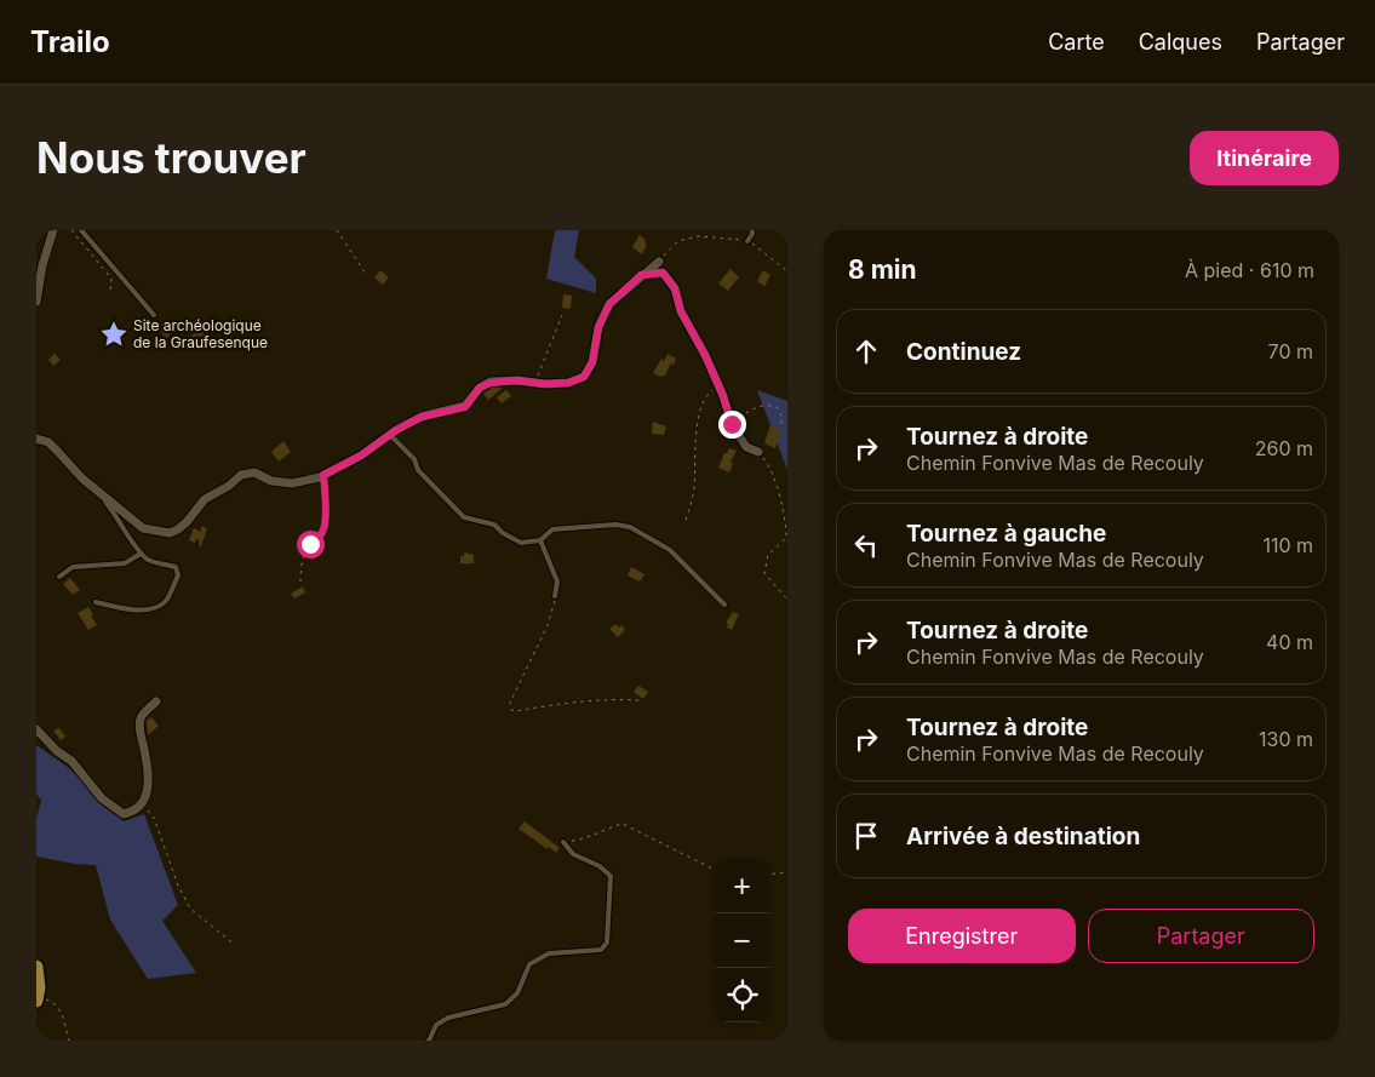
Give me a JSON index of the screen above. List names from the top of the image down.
{
  "places": {
    "place": ["Site archéologique de la Graufesenque"]
  },
  "page": {
    "header": "Trailo",
    "nav": ["Carte", "Calques", "Partager"],
    "buttons": [
      "Itinéraire",
      ["Enregistrer", "Partager"]
    ],
    "title": "Nous trouver",
    "heading": ["8 min", "À pied · 610 m"],
    "list": [
      ["Continuez", "70 m"],
      ["Tournez à droite", "Chemin Fonvive Mas de Recouly", "260 m"],
      ["Tournez à gauche", "Chemin Fonvive Mas de Recouly", "110 m"],
      ["Tournez à droite", "Chemin Fonvive Mas de Recouly", "40 m"],
      ["Tournez à droite", "Chemin Fonvive Mas de Recouly", "130 m"],
      "Arrivée à destination"
    ],
    "map_buttons": ["+", "−"]
  }
}
